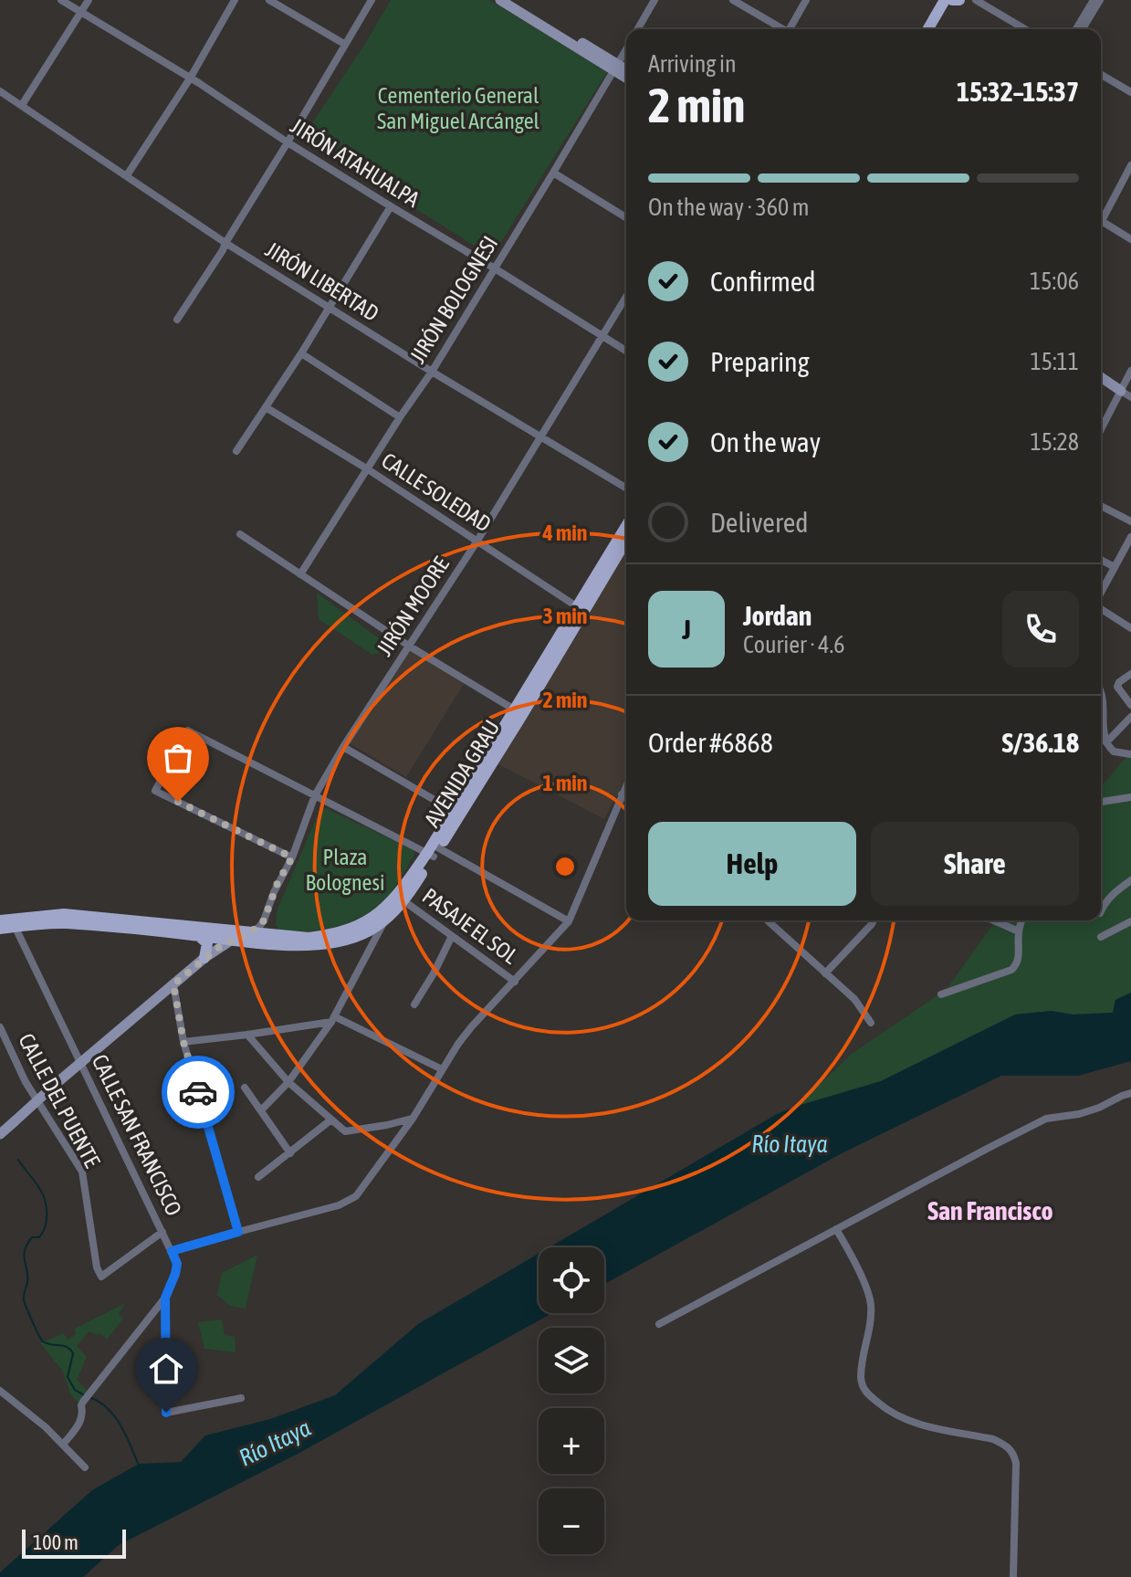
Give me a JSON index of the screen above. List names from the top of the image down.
{
  "streets": {
    "main road": ["AVENIDA GRAU"],
    "street": [
      "JIRÓN ATAHUALPA",
      "JIRÓN LIBERTAD",
      "JIRÓN BOLOGNESI",
      "CALLE SOLEDAD",
      "JIRÓN MOORE",
      "PASAJE EL SOL",
      "CALLE DEL PUENTE",
      "CALLE SAN FRANCISCO"
    ]
  },
  "crossings": [
    ["JIRÓN ATAHUALPA", "JIRÓN BOLOGNESI"],
    ["JIRÓN ATAHUALPA", "JIRÓN MOORE"],
    ["JIRÓN LIBERTAD", "JIRÓN BOLOGNESI"],
    ["JIRÓN LIBERTAD", "JIRÓN MOORE"],
    ["JIRÓN BOLOGNESI", "CALLE SOLEDAD"],
    ["CALLE SOLEDAD", "JIRÓN MOORE"],
    ["CALLE SOLEDAD", "AVENIDA GRAU"],
    ["AVENIDA GRAU", "PASAJE EL SOL"],
    ["AVENIDA GRAU", "CALLE SAN FRANCISCO"],
    ["CALLE DEL PUENTE", "CALLE SAN FRANCISCO"]
  ],
  "districts": ["San Francisco"],
  "water": ["Río Itaya"],
  "parks": ["Cementerio General San Miguel Arcángel", "Plaza Bolognesi"],
  "scale_bar": "100 m",
  "page": {
    "heading": ["2 min", "Arriving in", "15:32–15:37"],
    "panel": [
      "Jordan",
      "Courier · 4.6",
      "Order #6868",
      "S/36.18"
    ],
    "bar": "On the way · 360 m",
    "list": [
      ["Confirmed", "15:06"],
      ["Preparing", "15:11"],
      ["On the way", "15:28"],
      "Delivered"
    ],
    "round": "J",
    "buttons": ["Help", "Share"],
    "map_buttons": ["+", "−"],
    "scale": "100 m"
  },
  "rings": [
    "4 min",
    "3 min",
    "2 min",
    "1 min"
  ]
}
